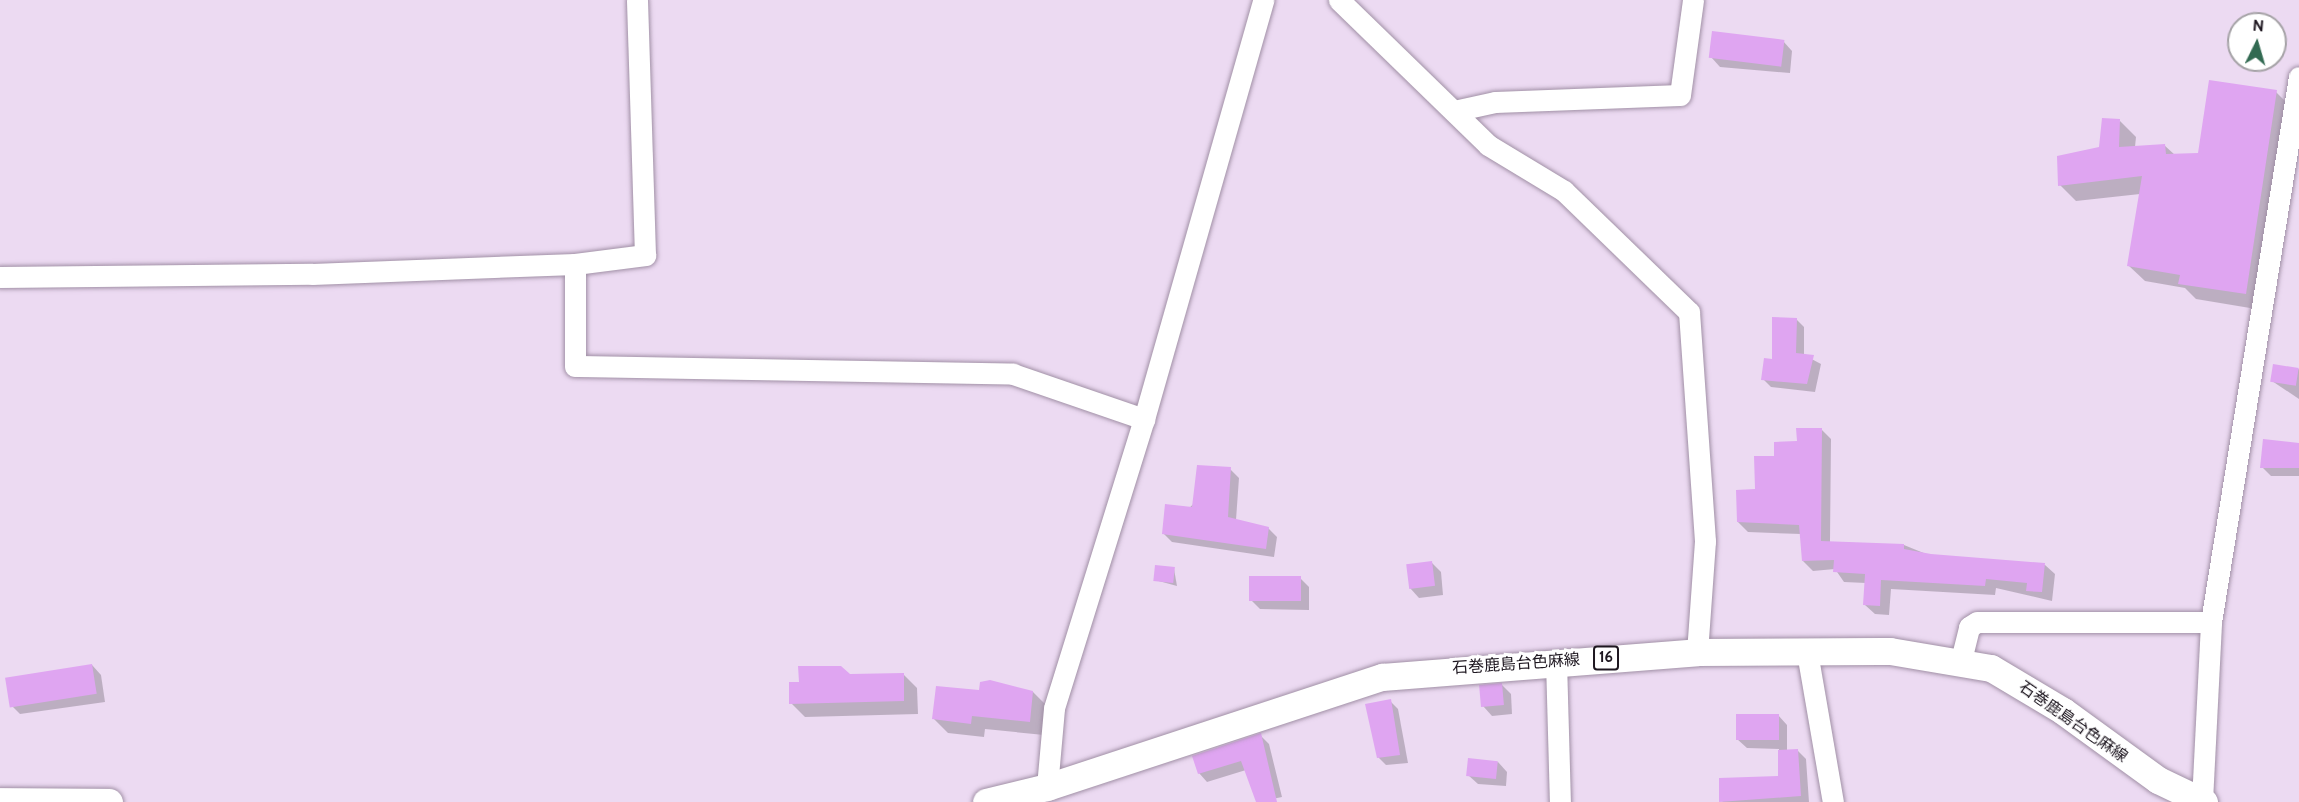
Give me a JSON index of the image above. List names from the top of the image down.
{
  "streets": {
    "main road": ["16", "石巻鹿島台色麻線"]
  },
  "north": "top"
}
